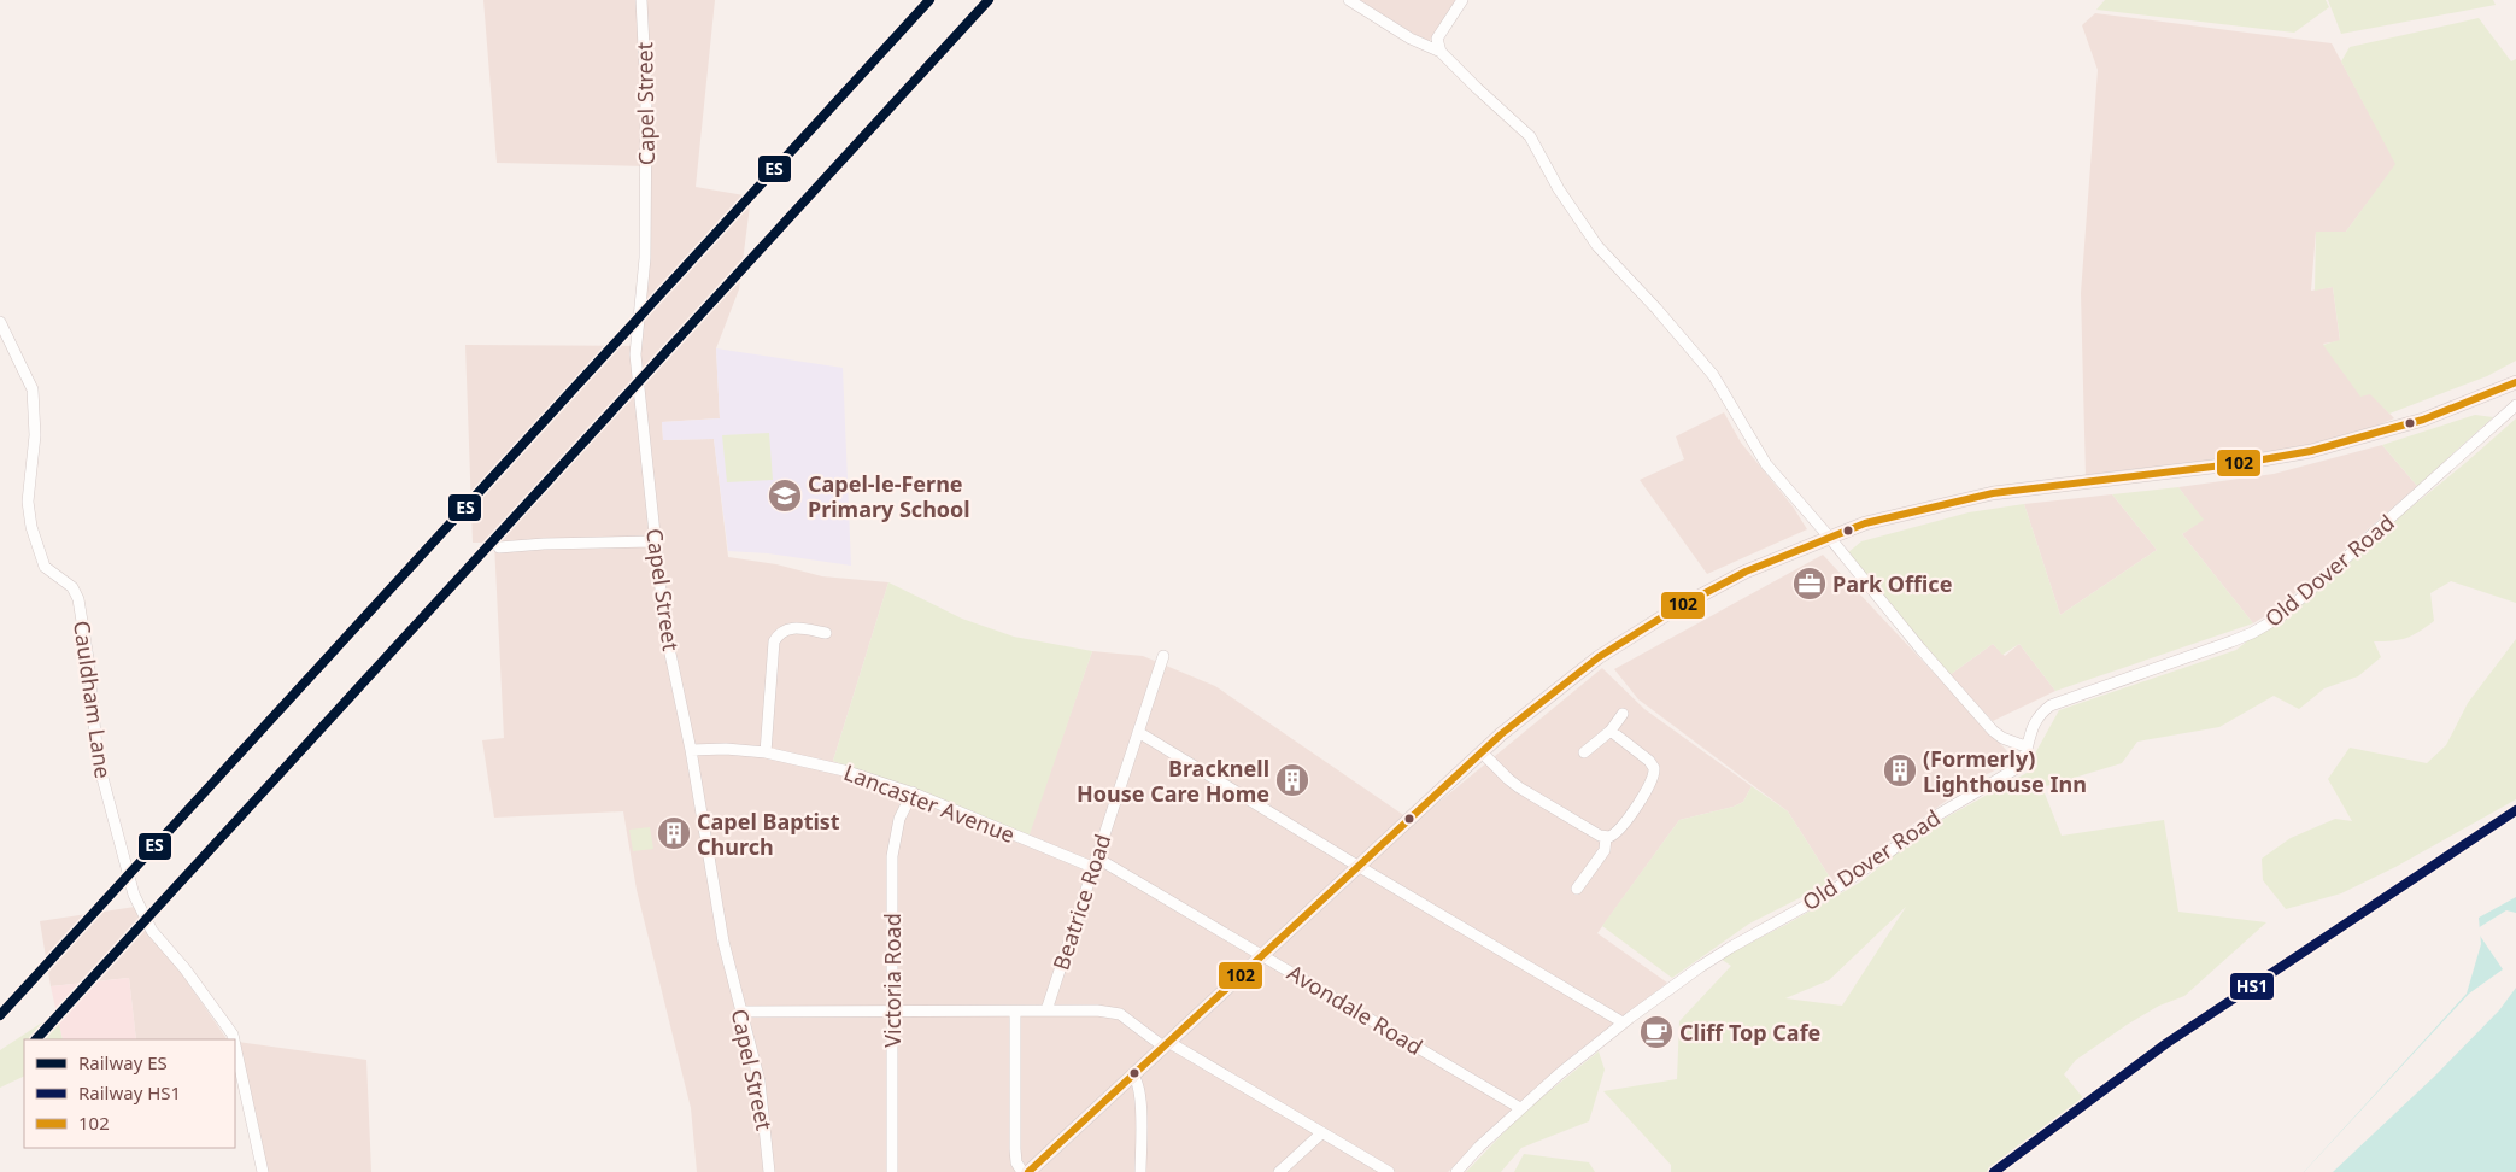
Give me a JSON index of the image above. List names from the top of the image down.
{
  "streets": {
    "street": [
      "Capel Street",
      "Old Dover Road",
      "Cauldham Lane",
      "Lancaster Avenue",
      "Beatrice Road",
      "Victoria Road",
      "Avondale Road"
    ]
  },
  "crossings": [
    ["Capel Street", "Lancaster Avenue"],
    ["Old Dover Road", "Avondale Road"],
    ["Lancaster Avenue", "Beatrice Road"],
    ["Lancaster Avenue", "Victoria Road"],
    ["Lancaster Avenue", "Avondale Road"],
    ["Beatrice Road", "Avondale Road"]
  ],
  "places": {
    "school or university": ["Capel-le-Ferne Primary School"],
    "office": ["Park Office"],
    "building": ["(Formerly) Lighthouse Inn", "Bracknell House Care Home", "Capel Baptist Church"],
    "cafe": ["Cliff Top Cafe"]
  },
  "lines": ["rail line ES", "transit line 102", "rail line HS1"],
  "legend": ["Railway ES", "Railway HS1", "102"]
}
